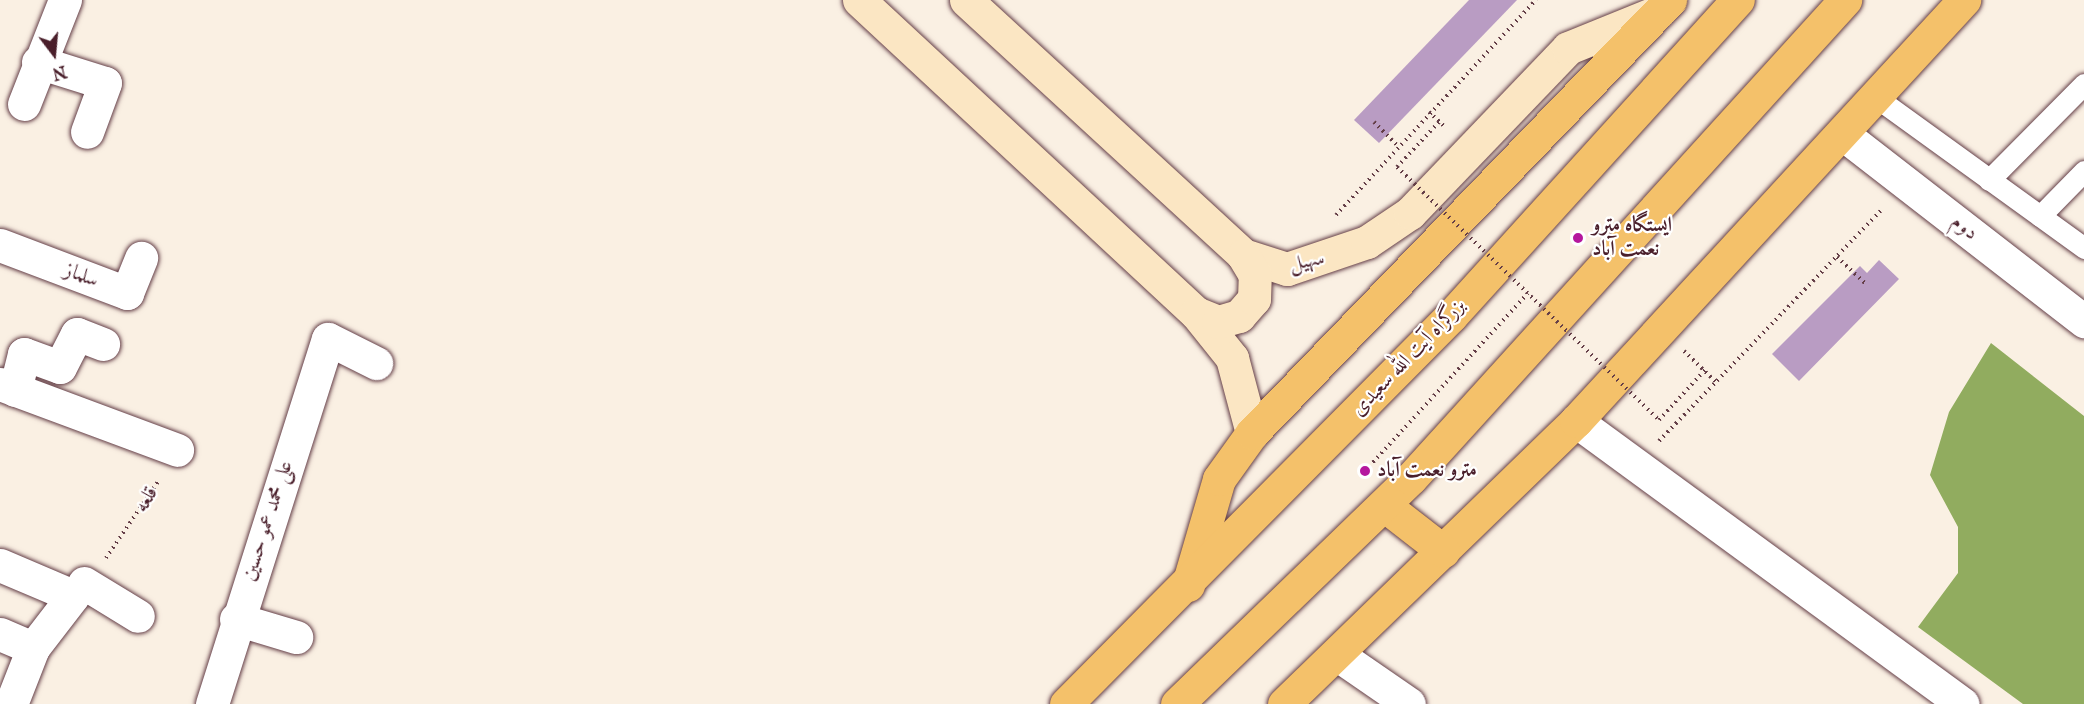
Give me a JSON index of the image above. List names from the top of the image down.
{
  "streets": {
    "main road": ["سهیل", "بزرگراه آیت الله سعیدی"],
    "street": ["دوم", "سلماز", "علی محمد عمو حسین"],
    "path": ["قلعه"]
  },
  "places": ["ایستگاه مترو نعمت آباد", "مترو نعمت آباد"],
  "north": "bottom"
}
